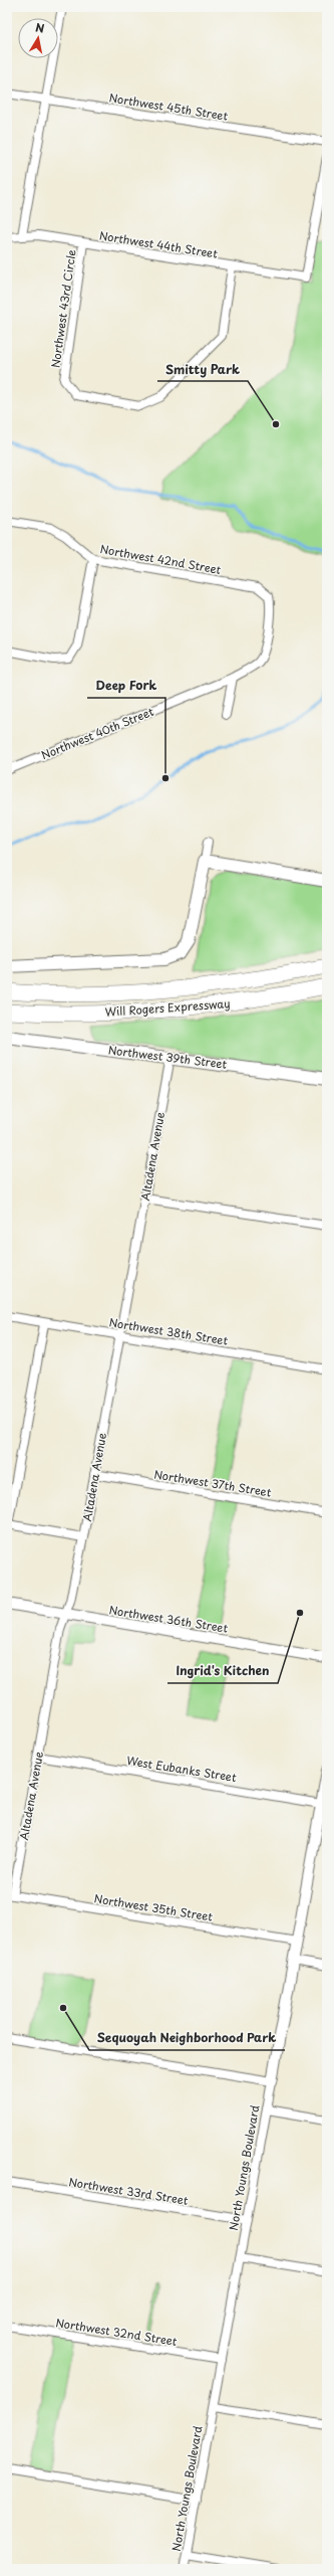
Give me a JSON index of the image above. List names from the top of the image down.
{
  "streets": {
    "highway": ["Will Rogers Expressway"],
    "main road": ["Northwest 39th Street"],
    "street": [
      "Northwest 45th Street",
      "Northwest 44th Street",
      "Northwest 43rd Circle",
      "Northwest 42nd Street",
      "Northwest 40th Street",
      "Altadena Avenue",
      "Northwest 38th Street",
      "Northwest 37th Street",
      "Northwest 36th Street",
      "West Eubanks Street",
      "Northwest 35th Street",
      "North Youngs Boulevard",
      "Northwest 33rd Street",
      "Northwest 32nd Street"
    ]
  },
  "crossings": [
    ["Northwest 44th Street", "Northwest 43rd Circle"],
    ["Northwest 42nd Street", "Northwest 40th Street"],
    ["Northwest 39th Street", "Altadena Avenue"],
    ["Altadena Avenue", "Northwest 38th Street"],
    ["Altadena Avenue", "Northwest 37th Street"],
    ["Altadena Avenue", "Northwest 36th Street"],
    ["Altadena Avenue", "West Eubanks Street"],
    ["Altadena Avenue", "Northwest 35th Street"],
    ["West Eubanks Street", "North Youngs Boulevard"],
    ["Northwest 35th Street", "North Youngs Boulevard"],
    ["North Youngs Boulevard", "Northwest 33rd Street"],
    ["North Youngs Boulevard", "Northwest 32nd Street"]
  ],
  "places": [
    "Smitty Park",
    "Deep Fork",
    "Ingrid's Kitchen",
    "Sequoyah Neighborhood Park"
  ],
  "north": "top"
}
